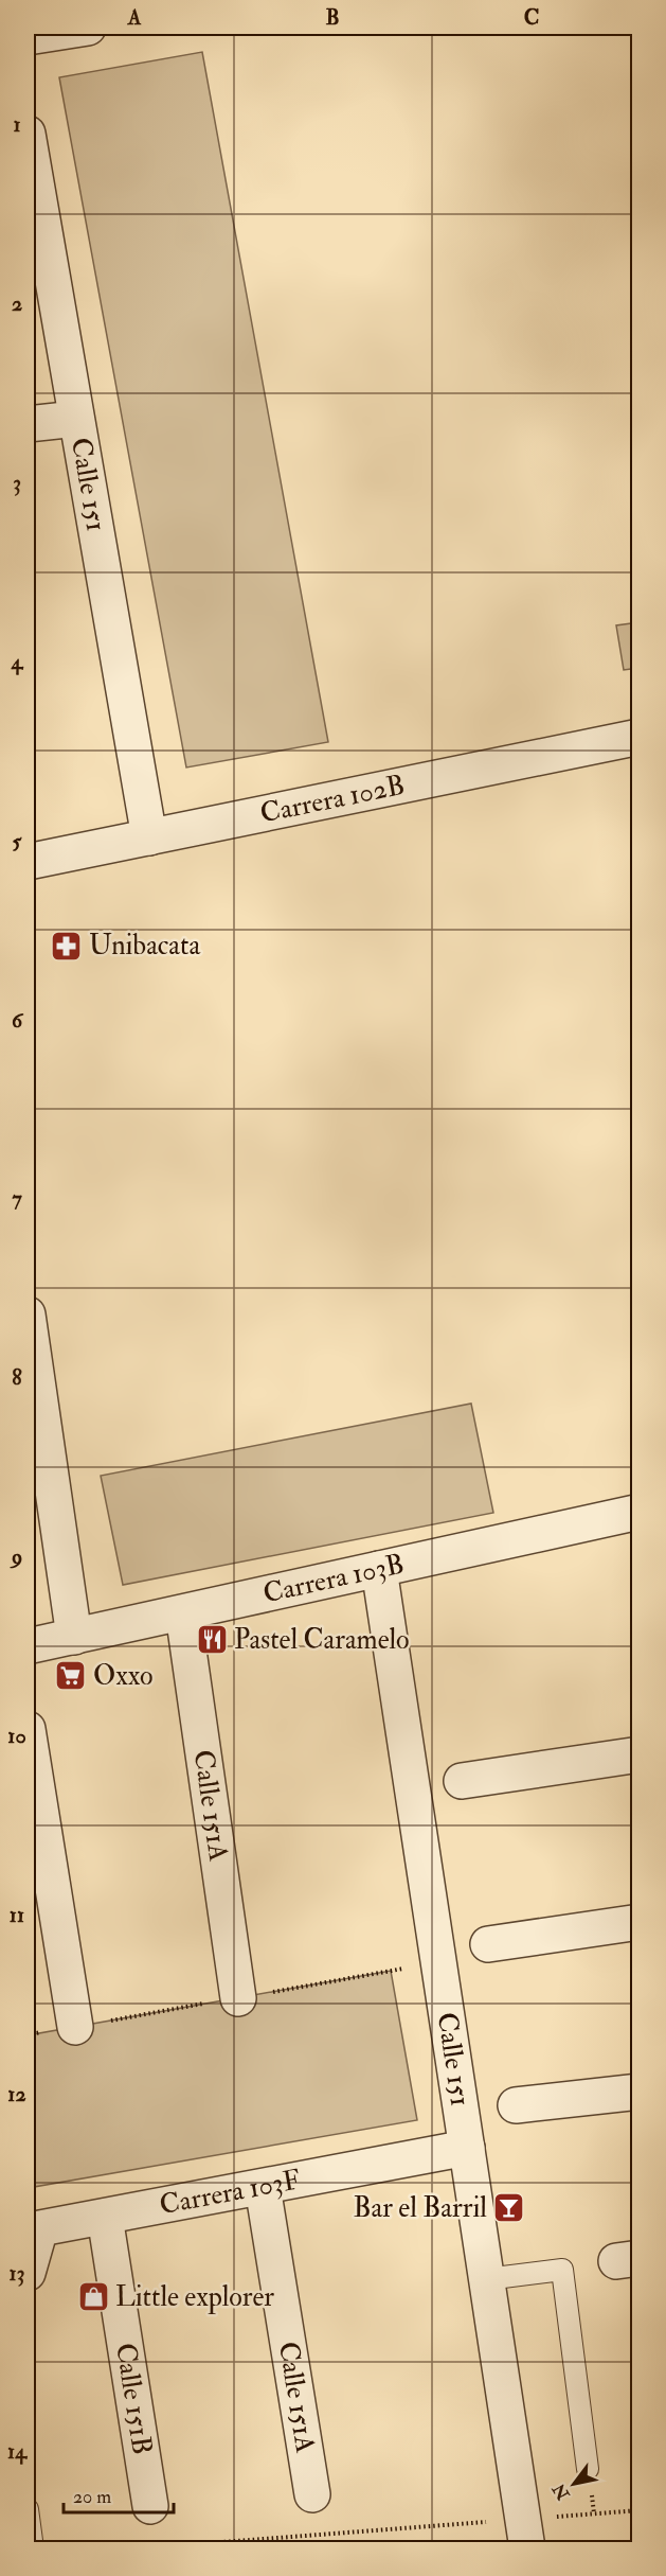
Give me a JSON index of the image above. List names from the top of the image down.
{
  "streets": {
    "street": [
      "Calle 151",
      "Carrera 102B",
      "Carrera 103B",
      "Calle 151A",
      "Carrera 103F",
      "Calle 151B"
    ]
  },
  "crossings": [
    ["Calle 151", "Carrera 102B"],
    ["Calle 151", "Carrera 103B"],
    ["Calle 151", "Carrera 103F"],
    ["Carrera 103B", "Calle 151A"],
    ["Calle 151A", "Carrera 103F"],
    ["Carrera 103F", "Calle 151B"]
  ],
  "places": {
    "pharmacy": ["Unibacata"],
    "restaurant": ["Pastel Caramelo"],
    "supermarket": ["Oxxo"],
    "bar": ["Bar el Barril"],
    "shop": ["Little explorer"]
  },
  "scale_bar": "20 m",
  "north": "bottom left",
  "grid": {
    "columns": ["A", "B", "C"],
    "rows": [
      "1",
      "2",
      "3",
      "4",
      "5",
      "6",
      "7",
      "8",
      "9",
      "10",
      "11",
      "12",
      "13",
      "14"
    ]
  }
}
